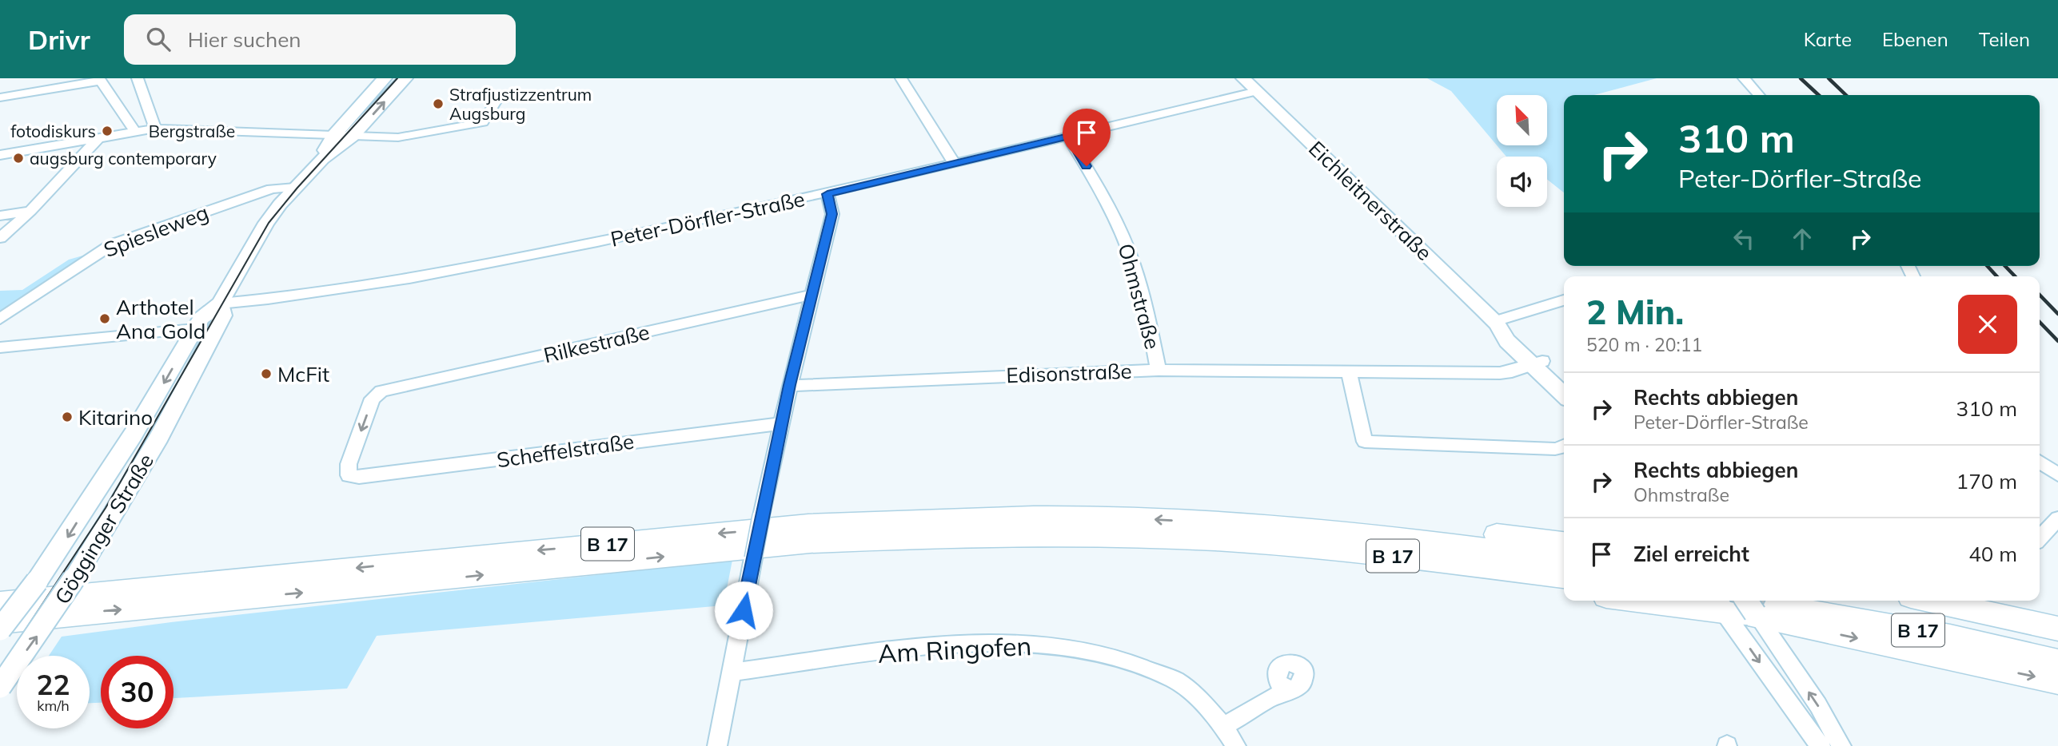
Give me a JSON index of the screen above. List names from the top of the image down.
{
  "streets": {
    "highway": ["B 17"],
    "main road": ["Eichleitnerstraße", "Gögginger Straße"],
    "street": [
      "Bergstraße",
      "Peter-Dörfler-Straße",
      "Spiesleweg",
      "Ohmstraße",
      "Rilkestraße",
      "Edisonstraße",
      "Scheffelstraße",
      "Am Ringofen"
    ]
  },
  "crossings": [
    ["Bergstraße", "Gögginger Straße"],
    ["Eichleitnerstraße", "Peter-Dörfler-Straße"],
    ["Eichleitnerstraße", "Edisonstraße"],
    ["Peter-Dörfler-Straße", "Ohmstraße"],
    ["Peter-Dörfler-Straße", "Gögginger Straße"],
    ["Spiesleweg", "Gögginger Straße"],
    ["Ohmstraße", "Edisonstraße"],
    ["Rilkestraße", "Scheffelstraße"]
  ],
  "one_way": ["Rilkestraße"],
  "places": [
    "Strafjustizzentrum Augsburg",
    "fotodiskurs",
    "augsburg contemporary",
    "Arthotel Ana Gold",
    "McFit",
    "Kitarino"
  ],
  "north": "top left",
  "page": {
    "header": "Drivr",
    "search": "Hier suchen",
    "nav": ["Karte", "Ebenen", "Teilen"],
    "turn": ["310 m", "Peter-Dörfler-Straße"],
    "heading": ["2 Min.", "520 m · 20:11"],
    "list": [
      {
        "name": "Rechts abbiegen",
        "note": "Peter-Dörfler-Straße",
        "value": "310 m"
      },
      {
        "name": "Rechts abbiegen",
        "note": "Ohmstraße",
        "value": "170 m"
      },
      {
        "name": "Ziel erreicht",
        "value": "40 m"
      }
    ],
    "speed": "22 km/h",
    "limit": "30"
  }
}
